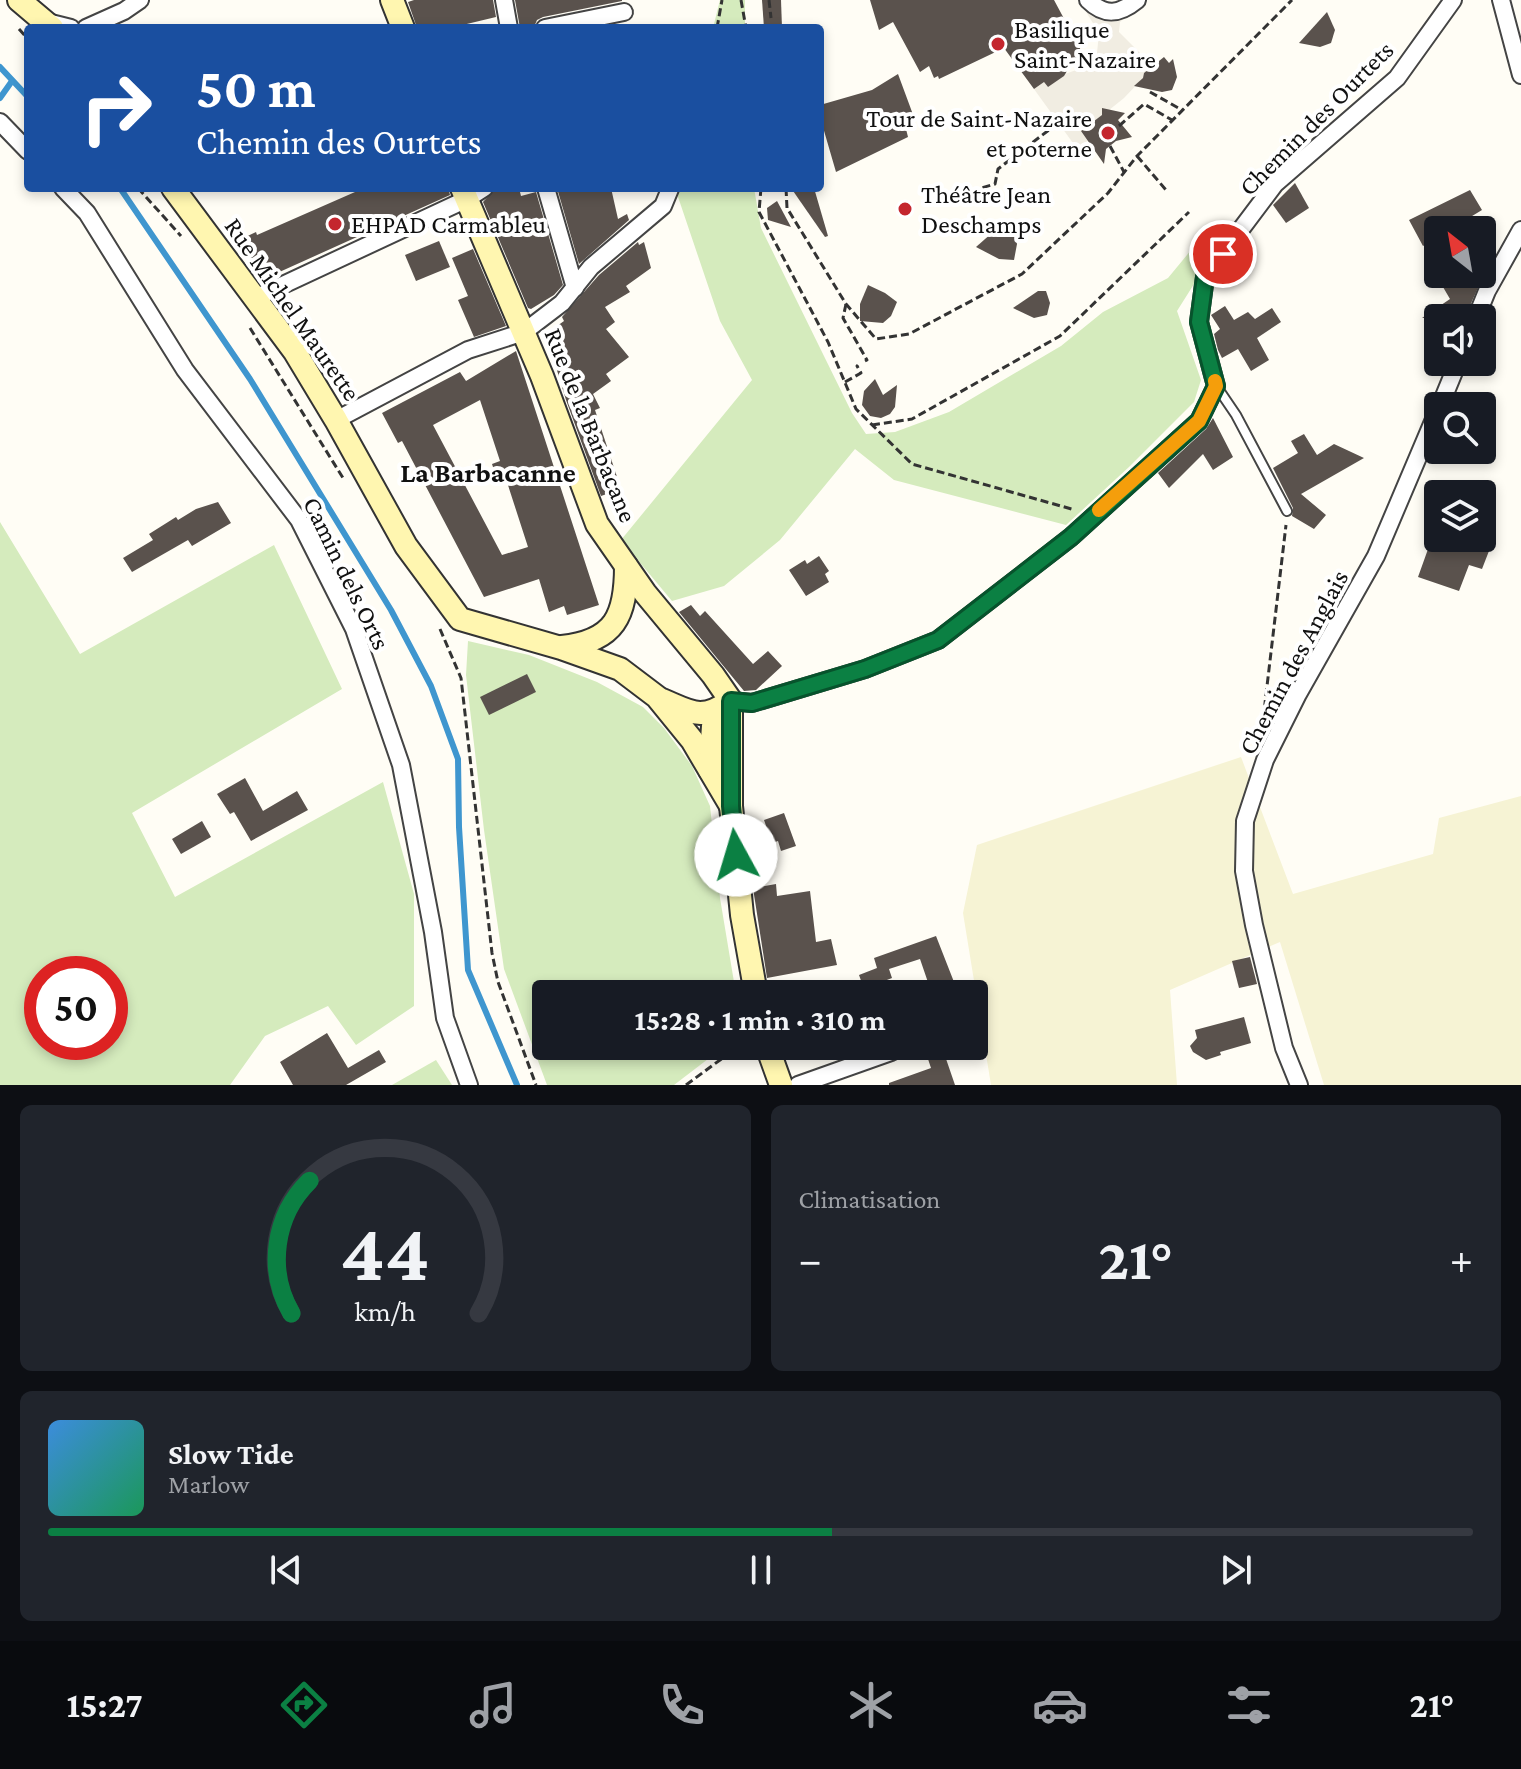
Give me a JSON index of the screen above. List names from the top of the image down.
{
  "streets": {
    "main road": ["Rue Michel Maurette", "Rue de la Barbacane"],
    "street": ["Chemin des Ourtets", "Camin dels Orts", "Chemin des Anglais"]
  },
  "districts": ["La Barbacanne"],
  "places": [
    "Basilique Saint-Nazaire",
    "Tour de Saint-Nazaire et poterne",
    "Théâtre Jean Deschamps",
    "EHPAD Carmableu"
  ],
  "north": "top left",
  "page": {
    "turn": ["50 m", "Chemin des Ourtets"],
    "limit": "50",
    "trip": "15:28 · 1 min · 310 m",
    "tile": "Climatisation",
    "heat": ["−", "21°", "+"],
    "song": ["Slow Tide", "Marlow"],
    "tabs": ["15:27", "21°"],
    "gauge": ["44", "km/h"]
  }
}
